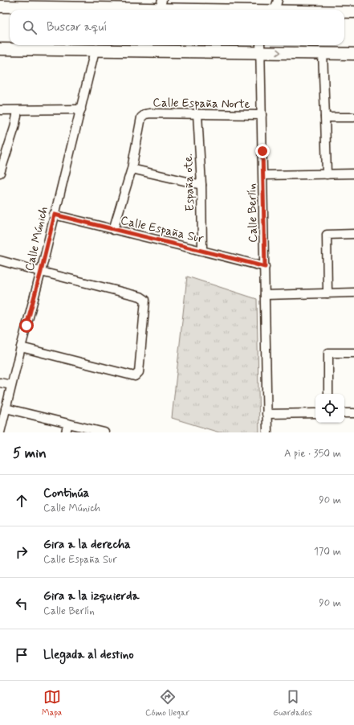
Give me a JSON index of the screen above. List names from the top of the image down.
{
  "streets": {
    "street": [
      "Calle España Norte",
      "España ote.",
      "Calle Berlín",
      "Calle España Sur",
      "Calle Múnich"
    ]
  },
  "crossings": [
    ["Calle España Norte", "España ote."],
    ["Calle España Norte", "Calle Berlín"],
    ["España ote.", "Calle España Sur"],
    ["Calle Berlín", "Calle España Sur"],
    ["Calle España Sur", "Calle Múnich"]
  ],
  "page": {
    "search": "Buscar aquí",
    "heading": ["5 min", "A pie · 350 m"],
    "list": [
      ["Continúa", "Calle Múnich", "90 m"],
      ["Gira a la derecha", "Calle España Sur", "170 m"],
      ["Gira a la izquierda", "Calle Berlín", "90 m"],
      "Llegada al destino"
    ],
    "nav": ["Mapa", "Cómo llegar", "Guardados"]
  }
}
